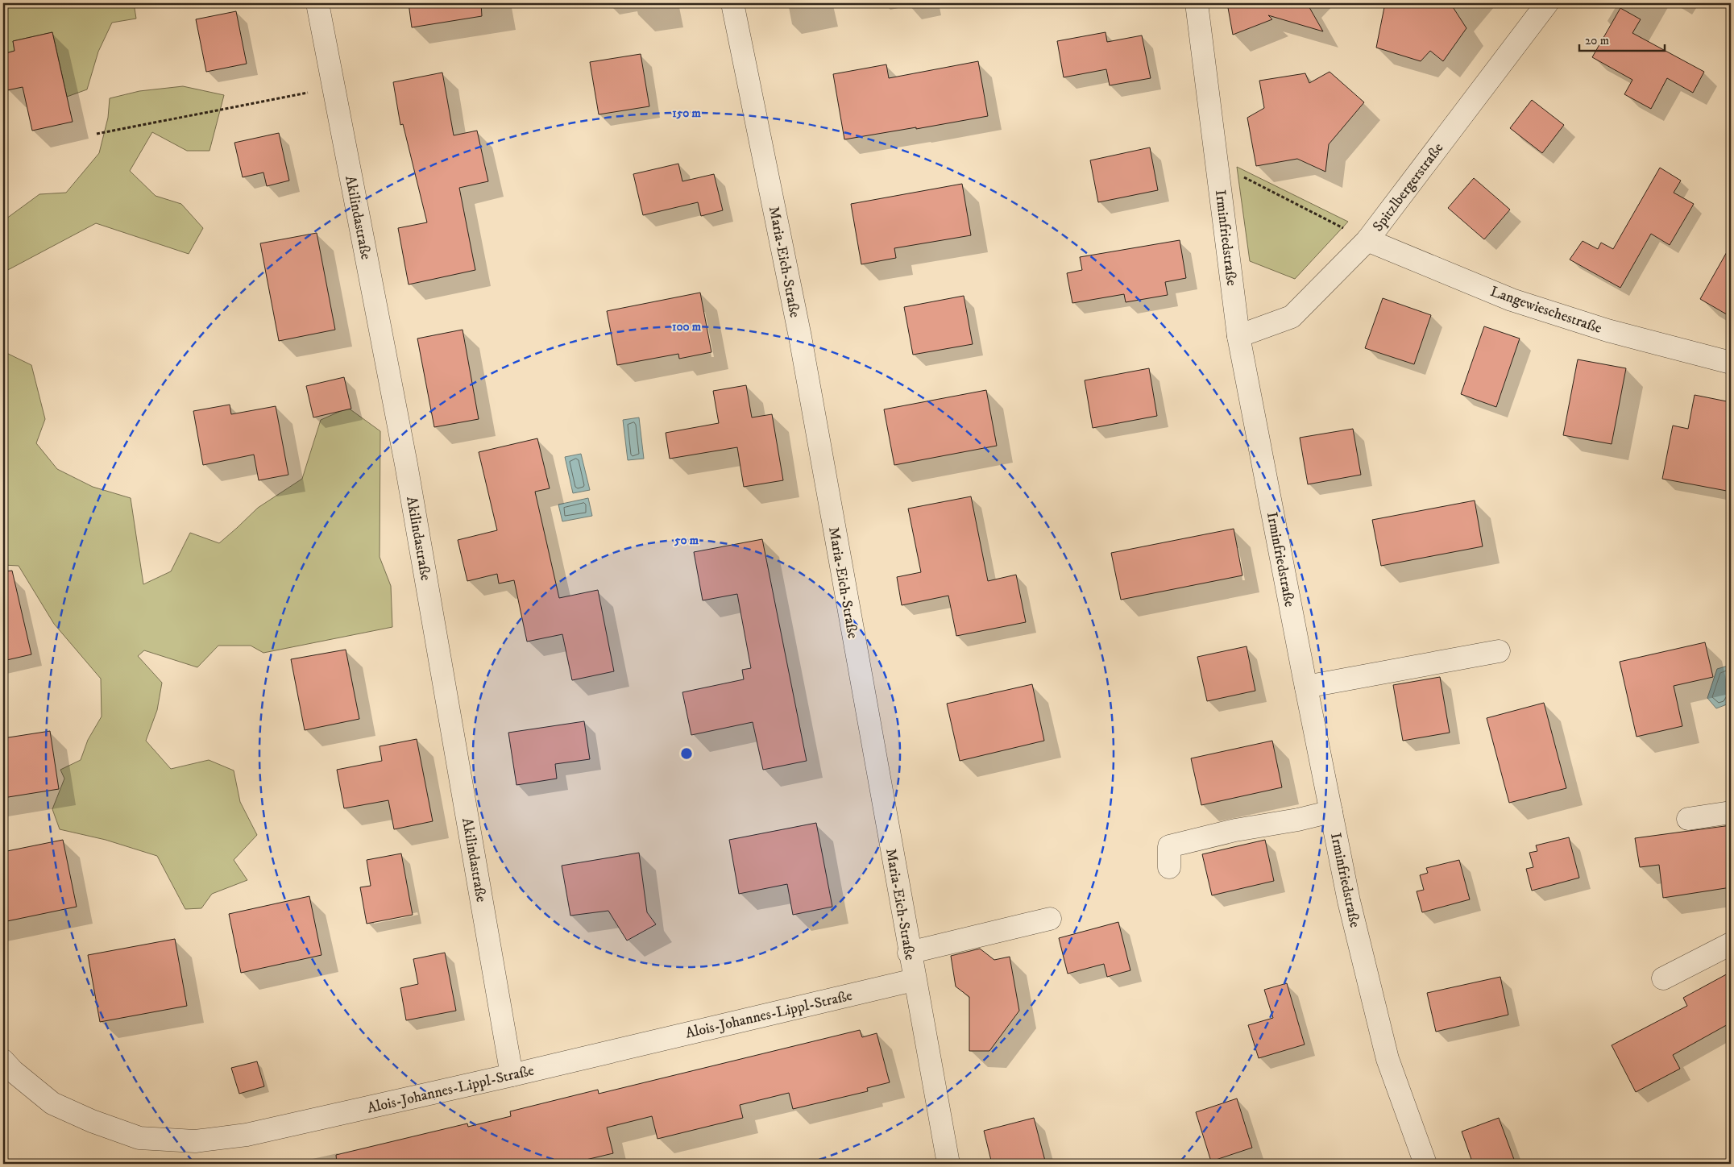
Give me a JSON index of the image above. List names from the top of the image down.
{
  "streets": {
    "street": [
      "Spitzlbergerstraße",
      "Akilindastraße",
      "Irminfriedstraße",
      "Maria-Eich-Straße",
      "Langewieschestraße",
      "Alois-Johannes-Lippl-Straße"
    ]
  },
  "crossings": [
    ["Spitzlbergerstraße", "Irminfriedstraße"],
    ["Spitzlbergerstraße", "Langewieschestraße"],
    ["Akilindastraße", "Alois-Johannes-Lippl-Straße"],
    ["Maria-Eich-Straße", "Alois-Johannes-Lippl-Straße"]
  ],
  "scale_bar": "20 m",
  "rings": ["150 m", "100 m", "50 m"]
}
